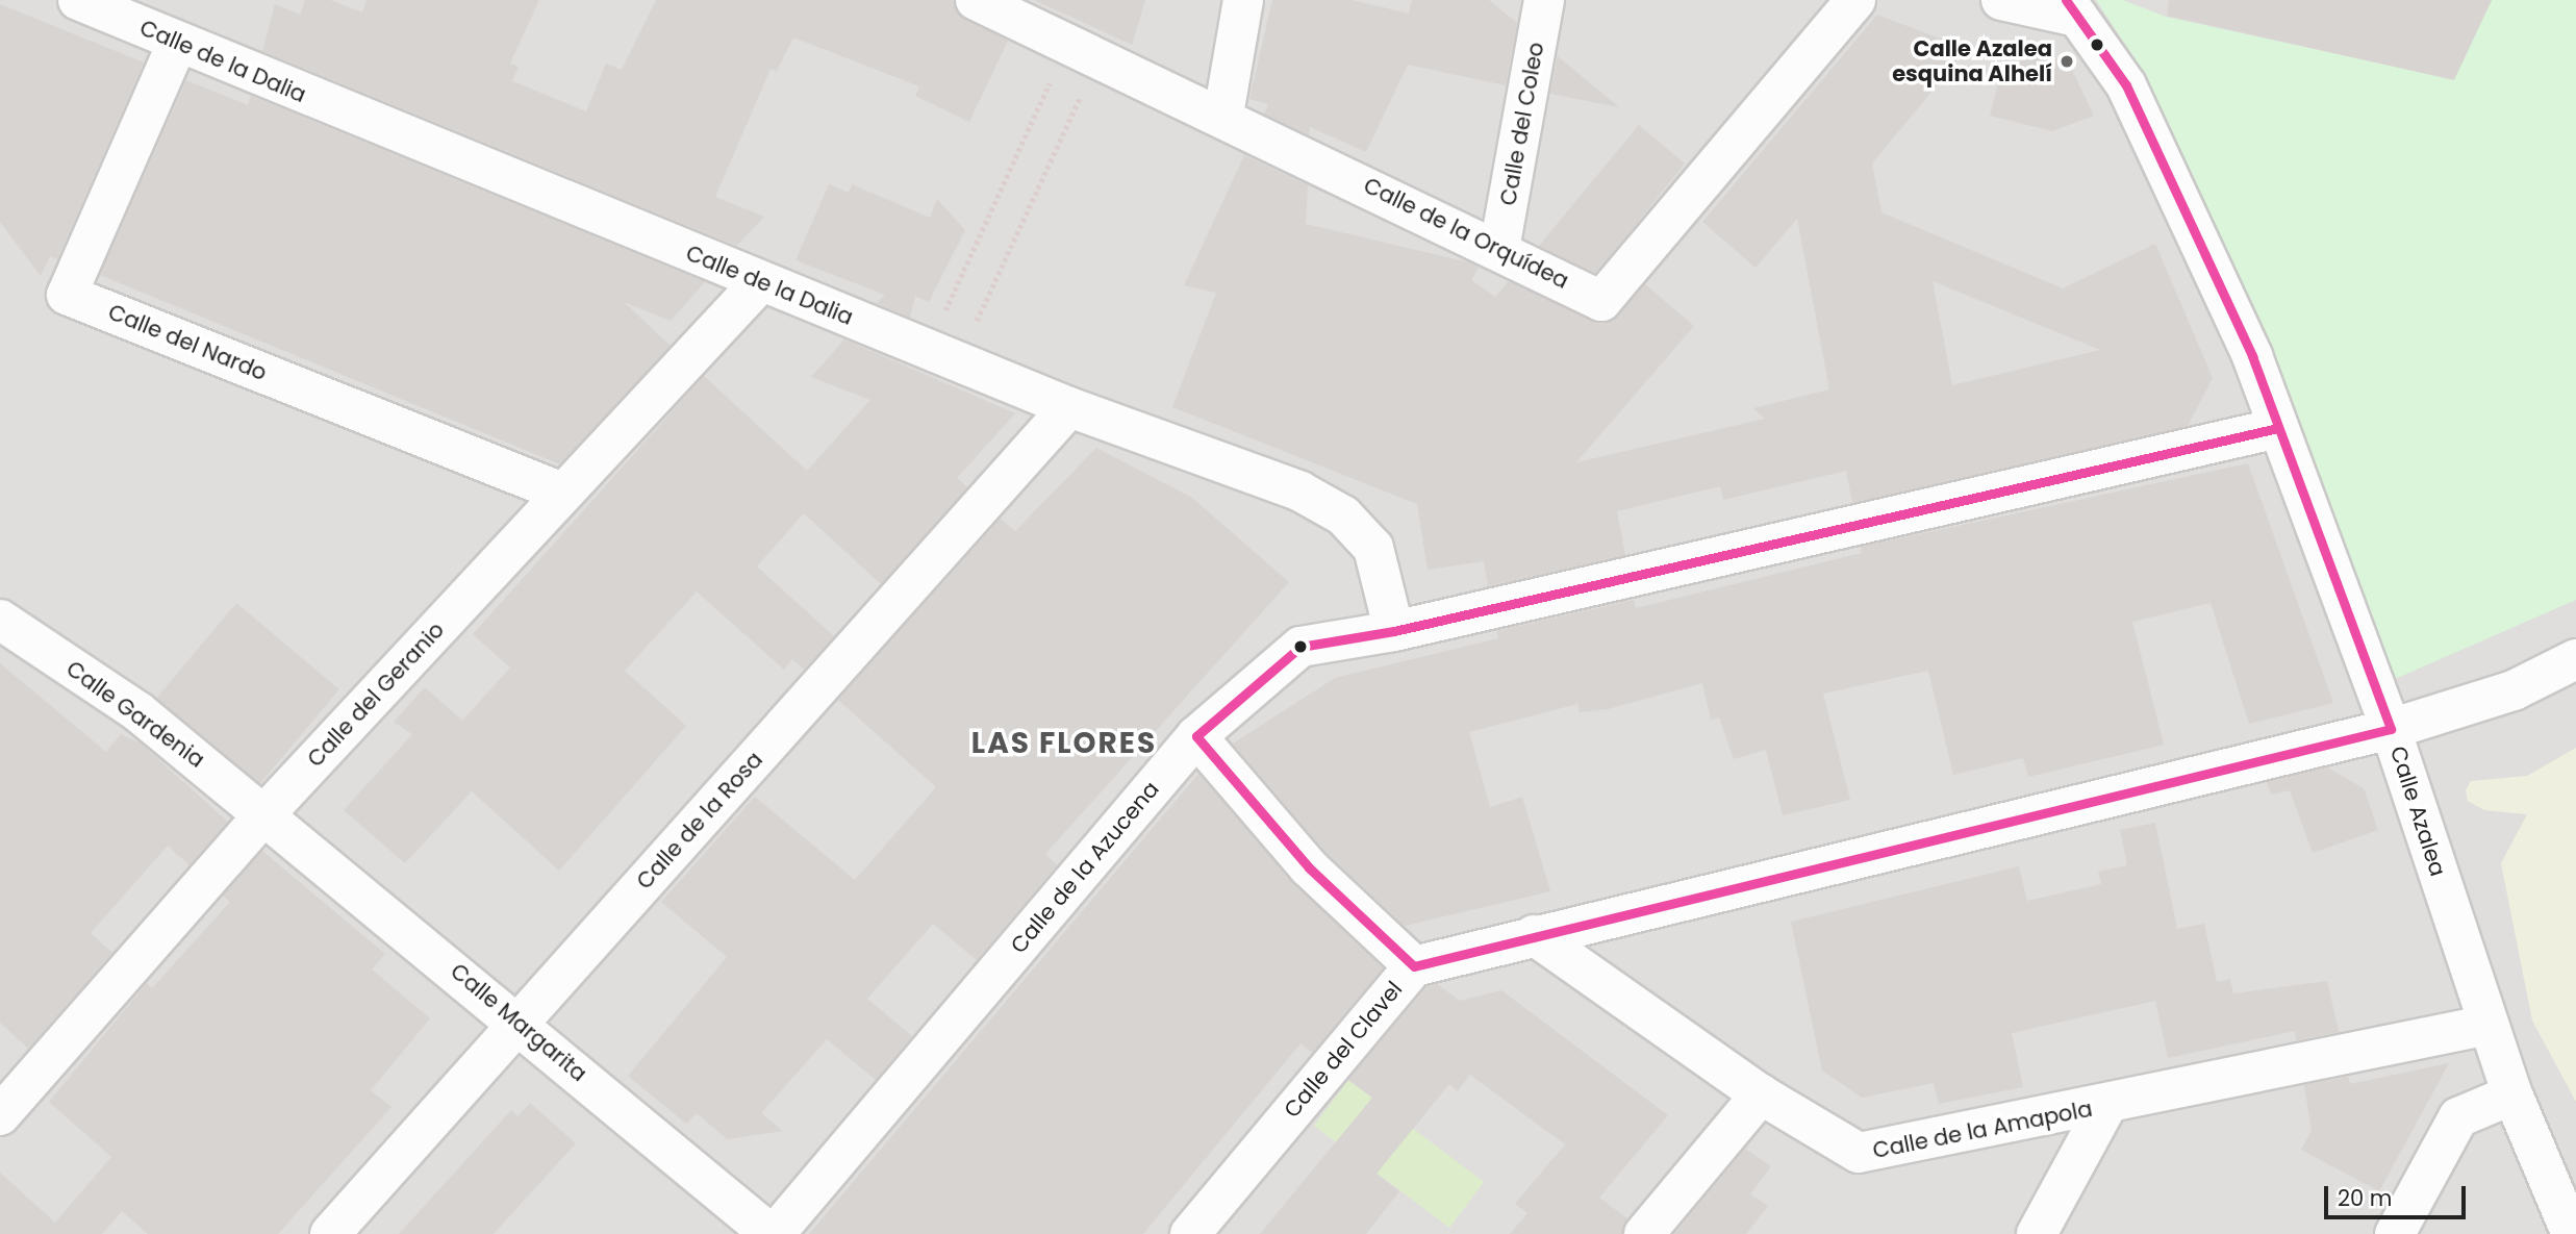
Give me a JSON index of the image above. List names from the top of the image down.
{
  "streets": {
    "street": [
      "Calle de la Dalia",
      "Calle del Coleo",
      "Calle de la Orquídea",
      "Calle del Nardo",
      "Calle del Geranio",
      "Calle Gardenia",
      "Calle Azalea",
      "Calle de la Rosa",
      "Calle de la Azucena",
      "Calle Margarita",
      "Calle del Clavel",
      "Calle de la Amapola"
    ]
  },
  "crossings": [
    ["Calle de la Dalia", "Calle del Nardo"],
    ["Calle de la Dalia", "Calle del Geranio"],
    ["Calle de la Dalia", "Calle de la Rosa"],
    ["Calle de la Dalia", "Calle de la Azucena"],
    ["Calle del Coleo", "Calle de la Orquídea"],
    ["Calle del Nardo", "Calle del Geranio"],
    ["Calle del Geranio", "Calle Gardenia"],
    ["Calle del Geranio", "Calle Margarita"],
    ["Calle Gardenia", "Calle Margarita"],
    ["Calle Azalea", "Calle de la Azucena"],
    ["Calle Azalea", "Calle del Clavel"],
    ["Calle Azalea", "Calle de la Amapola"],
    ["Calle de la Rosa", "Calle Margarita"],
    ["Calle de la Azucena", "Calle Margarita"],
    ["Calle del Clavel", "Calle de la Amapola"]
  ],
  "districts": ["LAS FLORES"],
  "places": ["Calle Azalea esquina Alhelí"],
  "scale_bar": "20 m"
}
